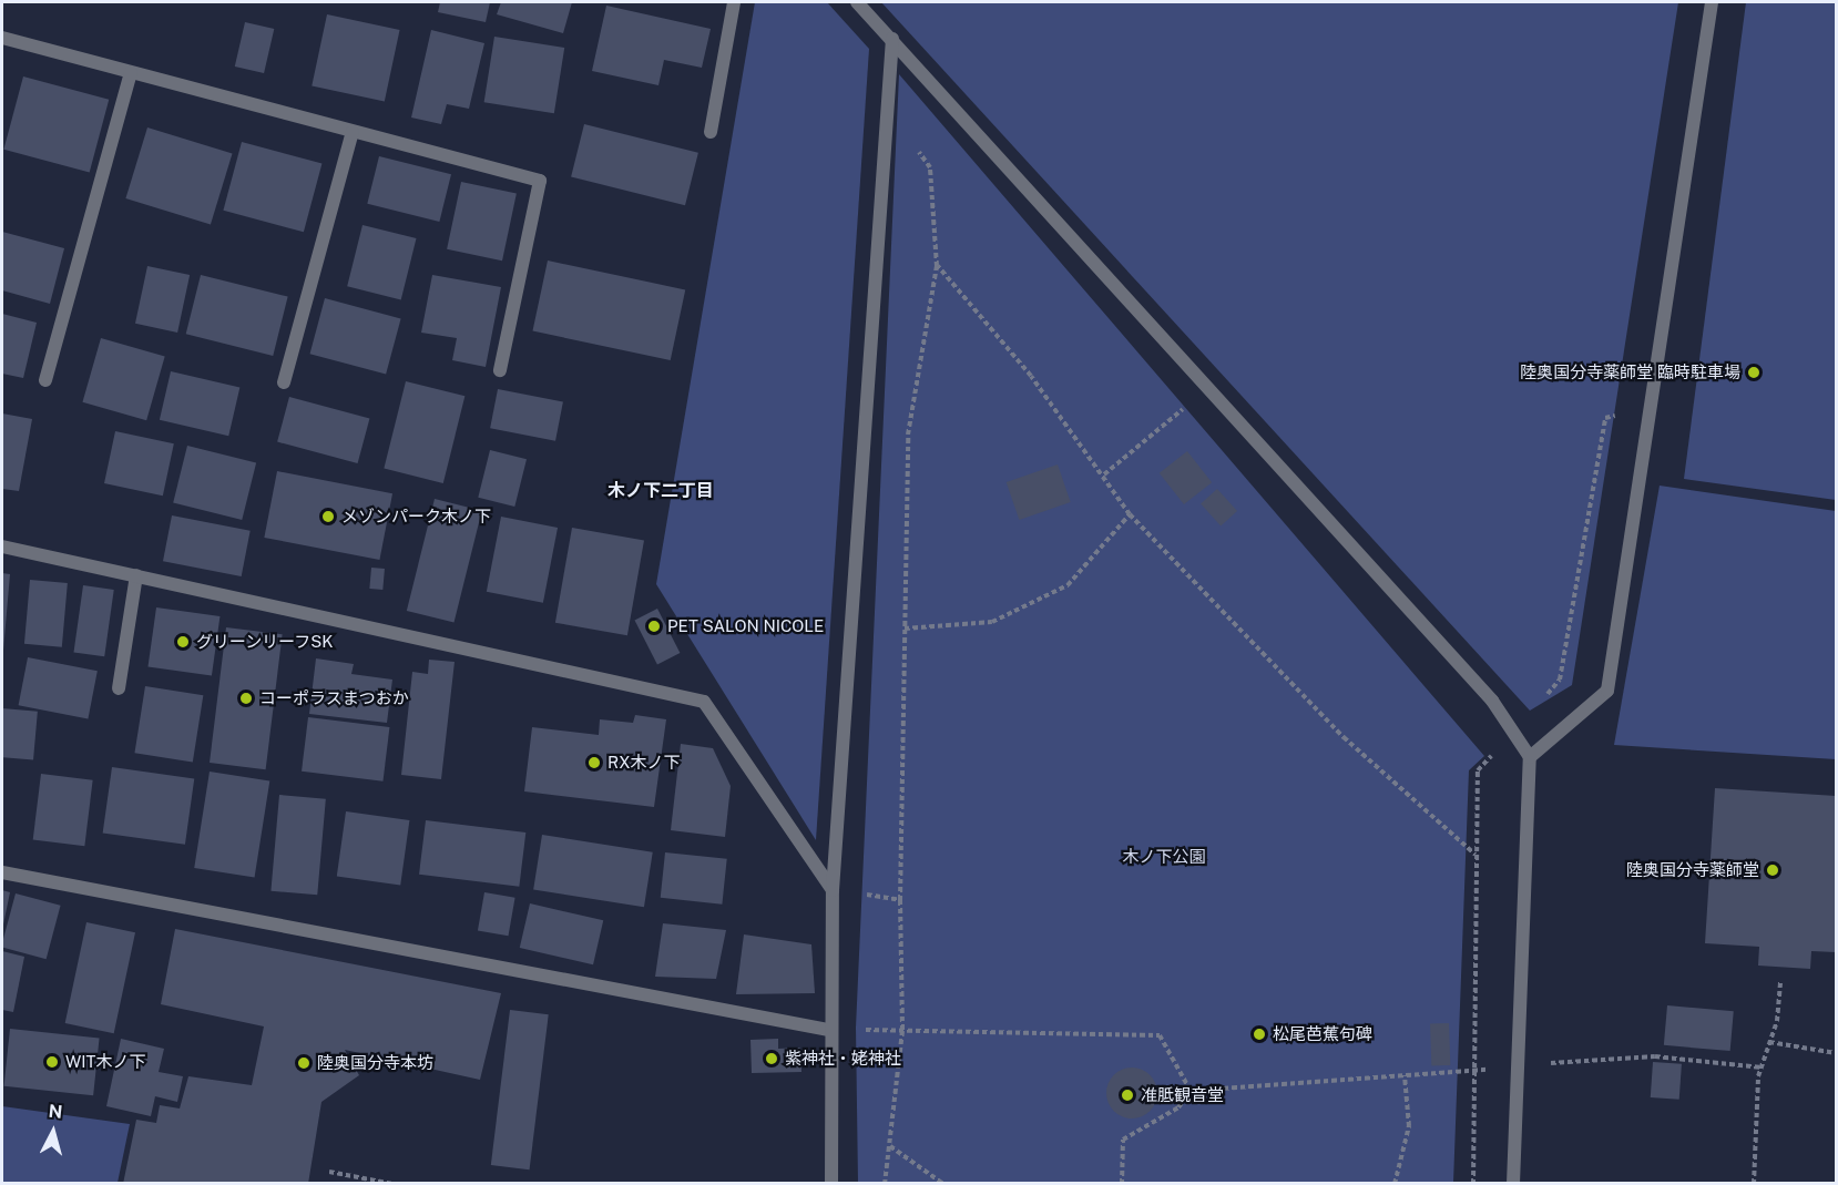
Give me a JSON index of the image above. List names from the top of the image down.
{
  "districts": ["木ノ下二丁目"],
  "parks": ["木ノ下公園"],
  "places": [
    "陸奥国分寺薬師堂 臨時駐車場",
    "メゾンパーク木ノ下",
    "PET SALON NICOLE",
    "グリーンリーフSK",
    "コーポラスまつおか",
    "RX木ノ下",
    "陸奥国分寺薬師堂",
    "松尾芭蕉句碑",
    "紫神社・姥神社",
    "WIT木ノ下",
    "陸奥国分寺本坊",
    "准胝観音堂"
  ],
  "north": "top"
}
